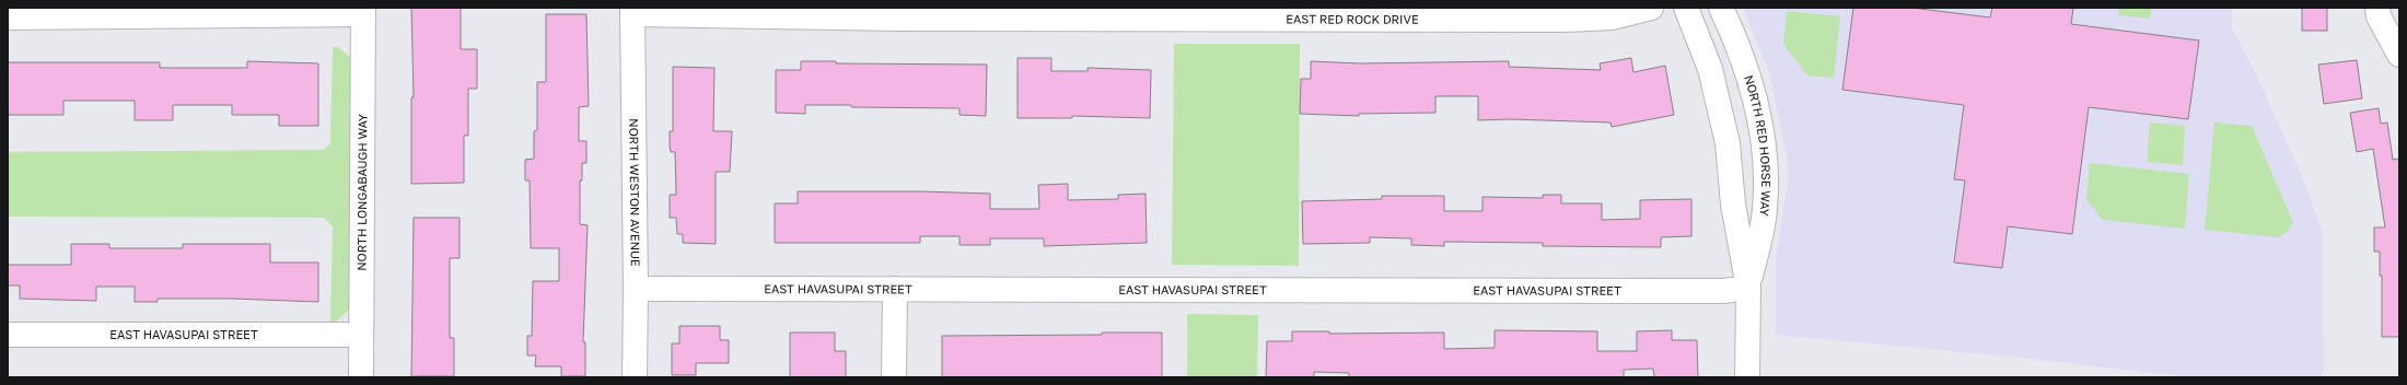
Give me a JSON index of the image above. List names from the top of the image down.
{
  "streets": {
    "street": [
      "EAST RED ROCK DRIVE",
      "NORTH RED HORSE WAY",
      "NORTH LONGABAUGH WAY",
      "NORTH WESTON AVENUE",
      "EAST HAVASUPAI STREET"
    ]
  },
  "crossings": [
    ["EAST RED ROCK DRIVE", "NORTH WESTON AVENUE"],
    ["NORTH RED HORSE WAY", "EAST HAVASUPAI STREET"],
    ["NORTH LONGABAUGH WAY", "EAST HAVASUPAI STREET"],
    ["NORTH WESTON AVENUE", "EAST HAVASUPAI STREET"]
  ]
}
